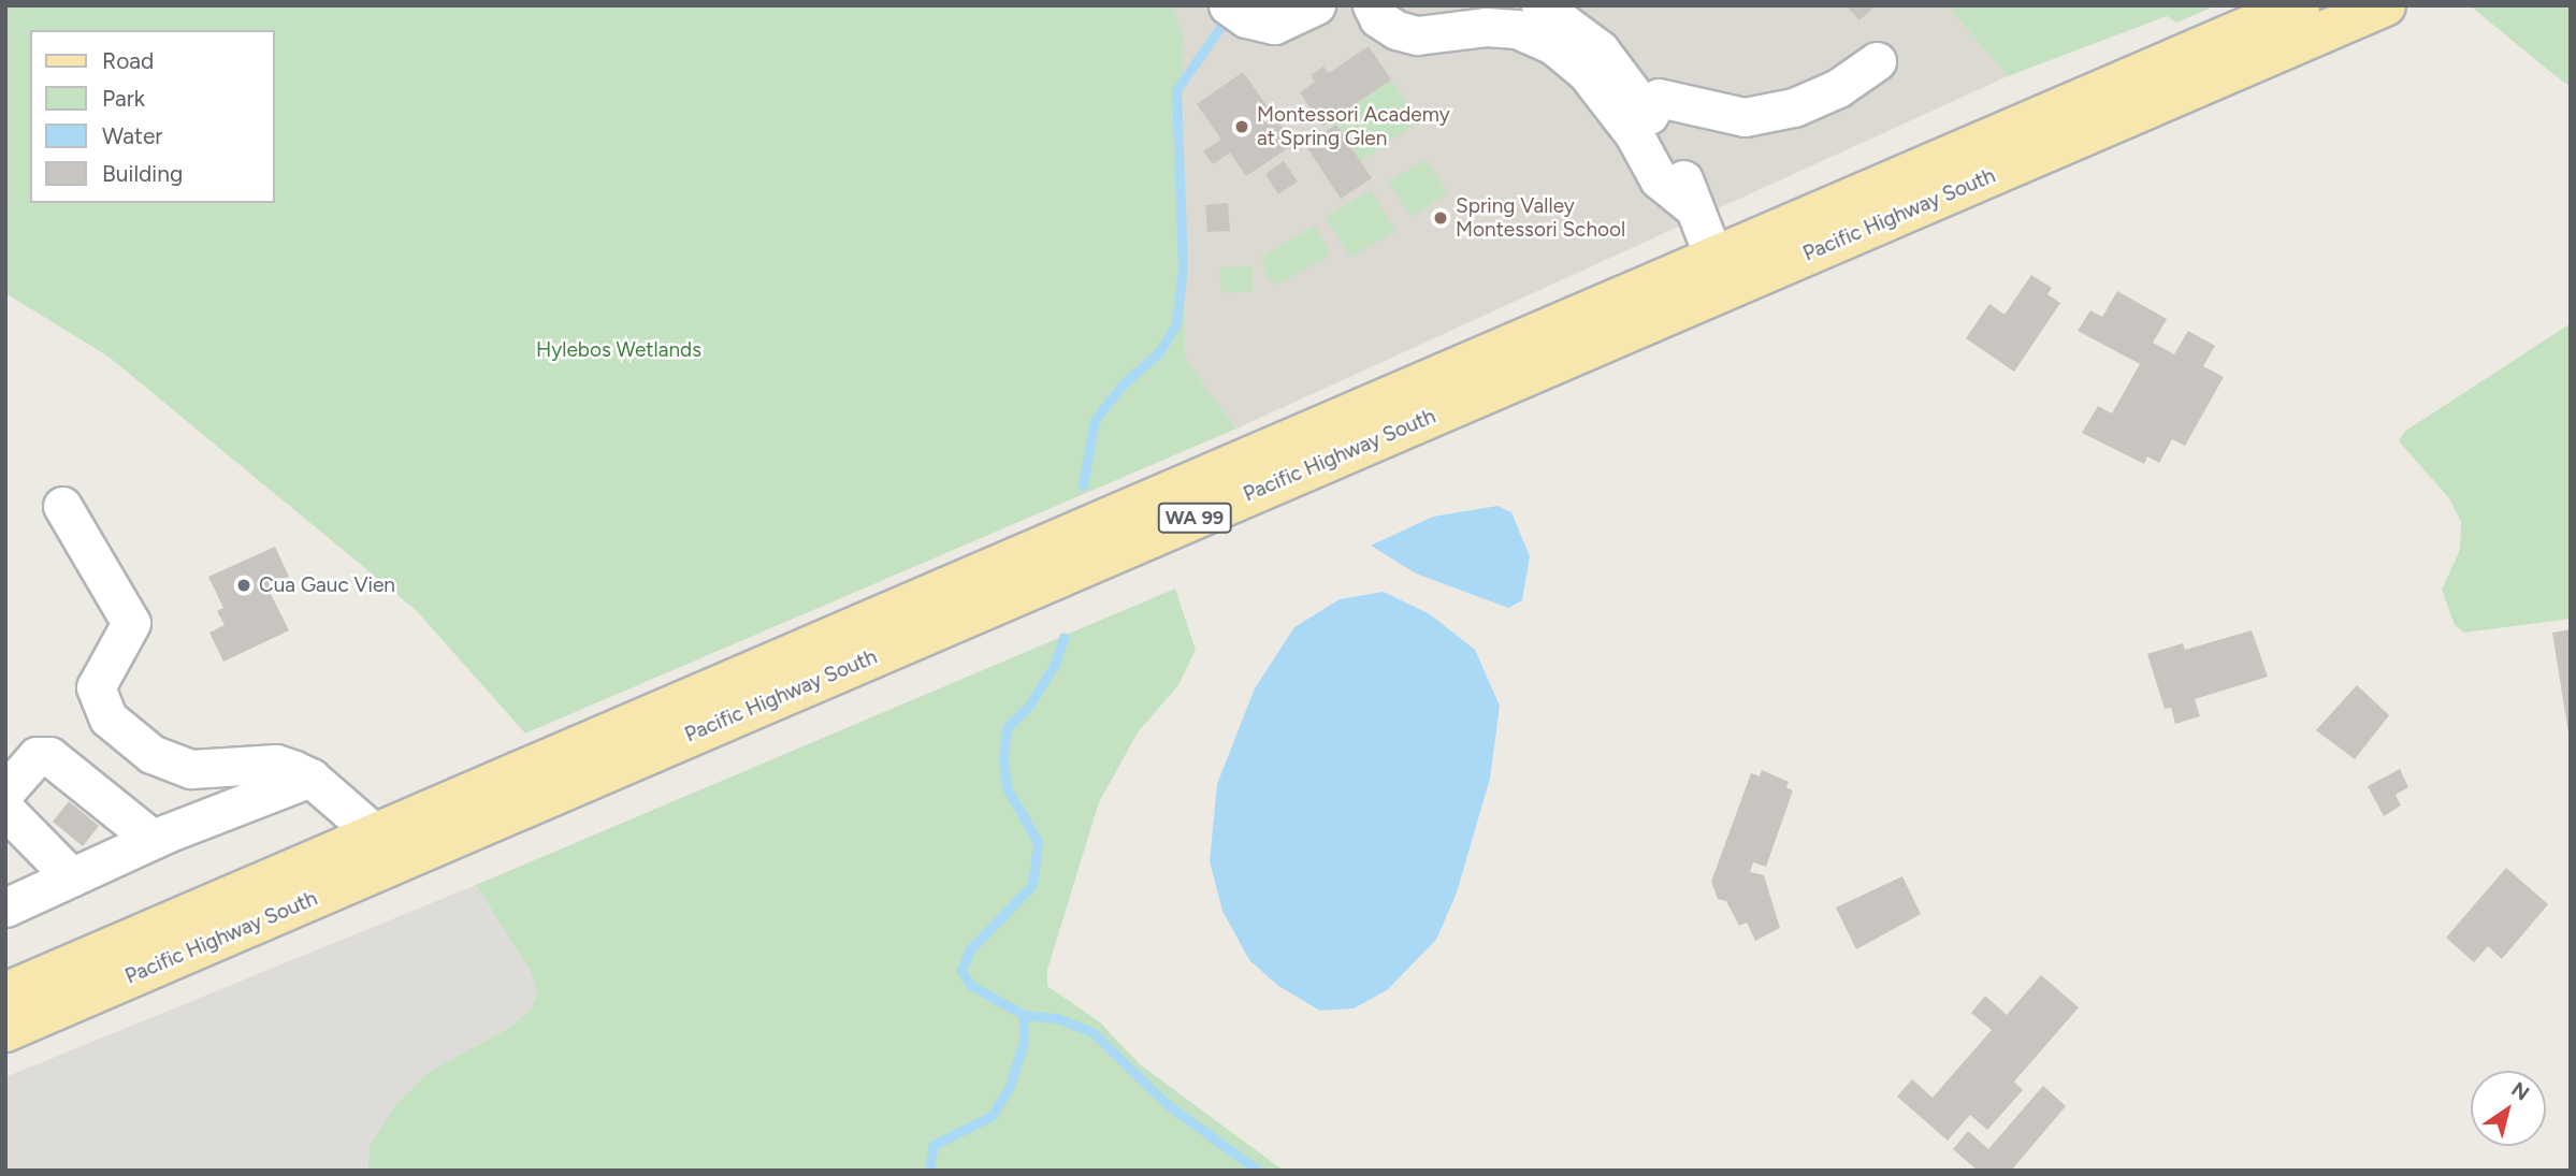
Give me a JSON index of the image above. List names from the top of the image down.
{
  "streets": {
    "main road": ["Pacific Highway South", "WA 99"]
  },
  "parks": ["Hylebos Wetlands"],
  "places": ["Montessori Academy at Spring Glen", "Spring Valley Montessori School", "Cua Gauc Vien"],
  "legend": [
    "Road",
    "Park",
    "Water",
    "Building"
  ],
  "north": "top right"
}
